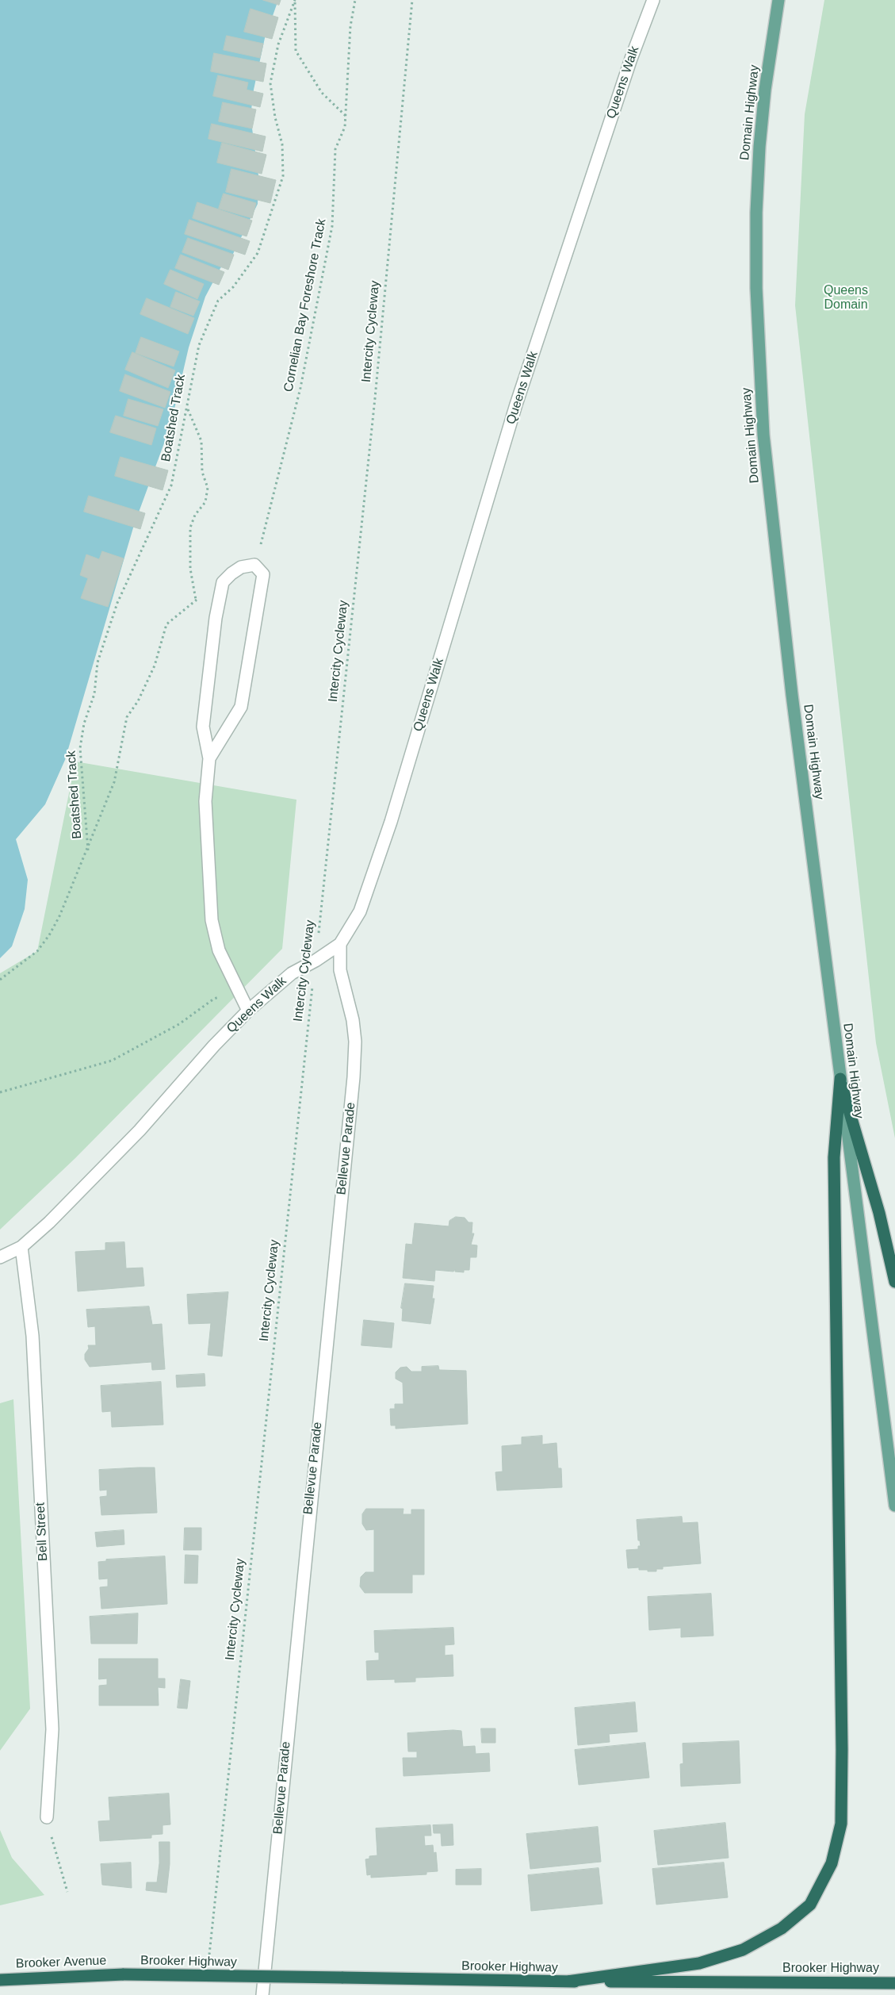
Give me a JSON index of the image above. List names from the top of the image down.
{
  "streets": {
    "highway": ["Brooker Highway", "Brooker Avenue"],
    "main road": ["Domain Highway"],
    "street": ["Queens Walk", "Bellevue Parade", "Bell Street"],
    "path": ["Cornelian Bay Foreshore Track", "Intercity Cycleway", "Boatshed Track"]
  },
  "crossings": [
    ["Queens Walk", "Intercity Cycleway"],
    ["Queens Walk", "Bellevue Parade"],
    ["Queens Walk", "Bell Street"],
    ["Brooker Highway", "Brooker Avenue"]
  ],
  "parks": ["Queens Domain"]
}
